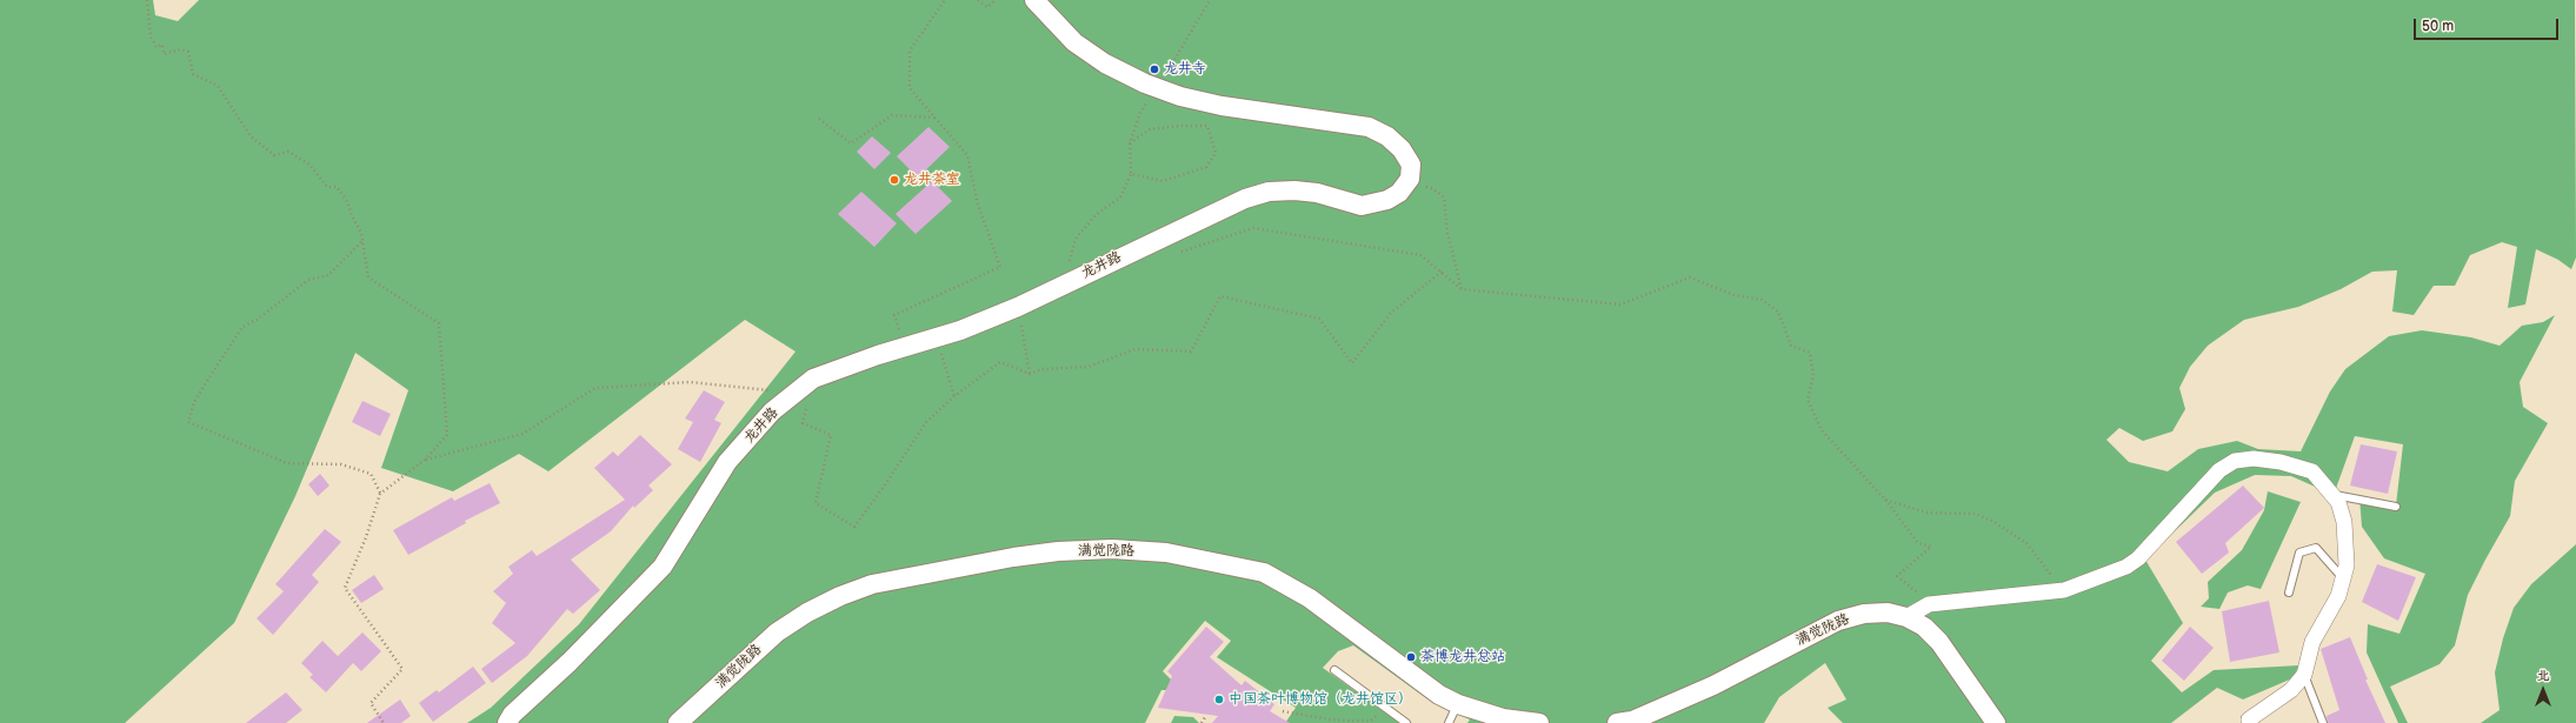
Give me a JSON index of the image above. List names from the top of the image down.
{
  "streets": {
    "street": ["龙井路", "满觉陇路"]
  },
  "places": [
    "龙井寺",
    "龙井茶室",
    "茶博龙井总站",
    "中国茶叶博物馆（龙井馆区）"
  ],
  "scale_bar": "50 m",
  "north": "top"
}
